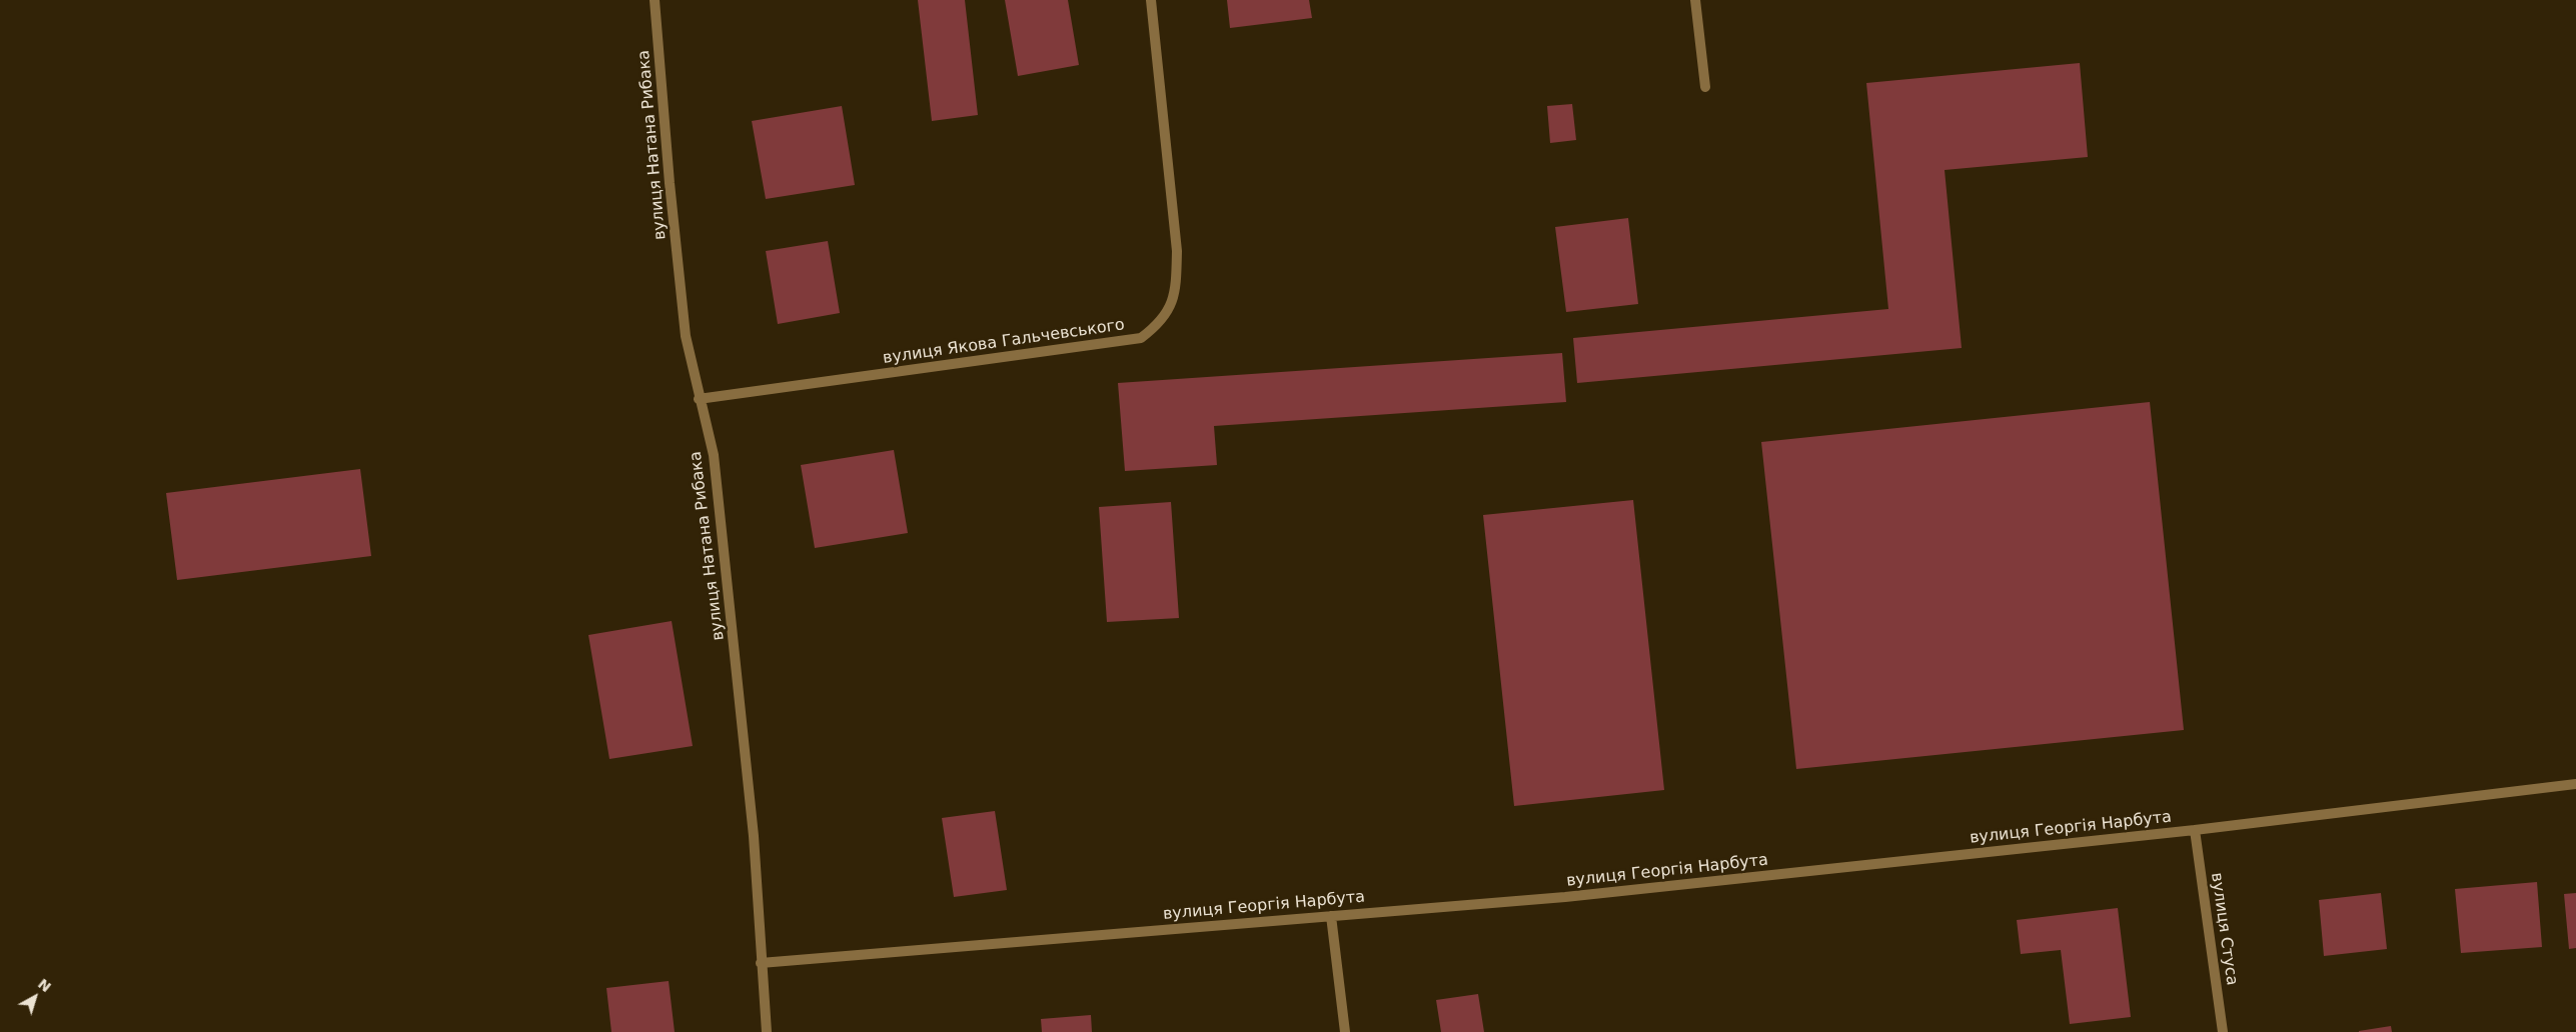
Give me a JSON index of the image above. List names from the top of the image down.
{
  "streets": {
    "street": [
      "вулиця Натана Рибака",
      "вулиця Якова Гальчевського",
      "вулиця Георгія Нарбута",
      "вулиця Стуса"
    ]
  },
  "crossings": [
    ["вулиця Натана Рибака", "вулиця Якова Гальчевського"],
    ["вулиця Натана Рибака", "вулиця Георгія Нарбута"],
    ["вулиця Георгія Нарбута", "вулиця Стуса"]
  ],
  "north": "top right"
}
